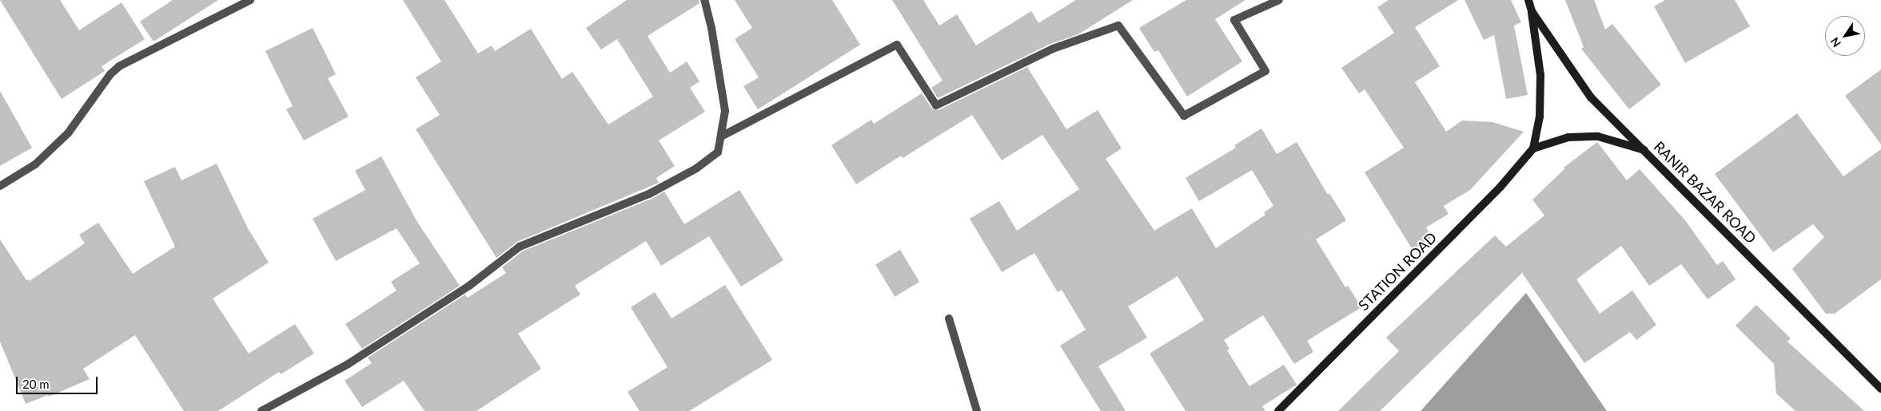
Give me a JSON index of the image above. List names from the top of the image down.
{
  "streets": {
    "street": ["RANIR BAZAR ROAD", "STATION ROAD"]
  },
  "crossings": [
    ["RANIR BAZAR ROAD", "STATION ROAD"]
  ],
  "scale_bar": "20 m",
  "north": "bottom left"
}
